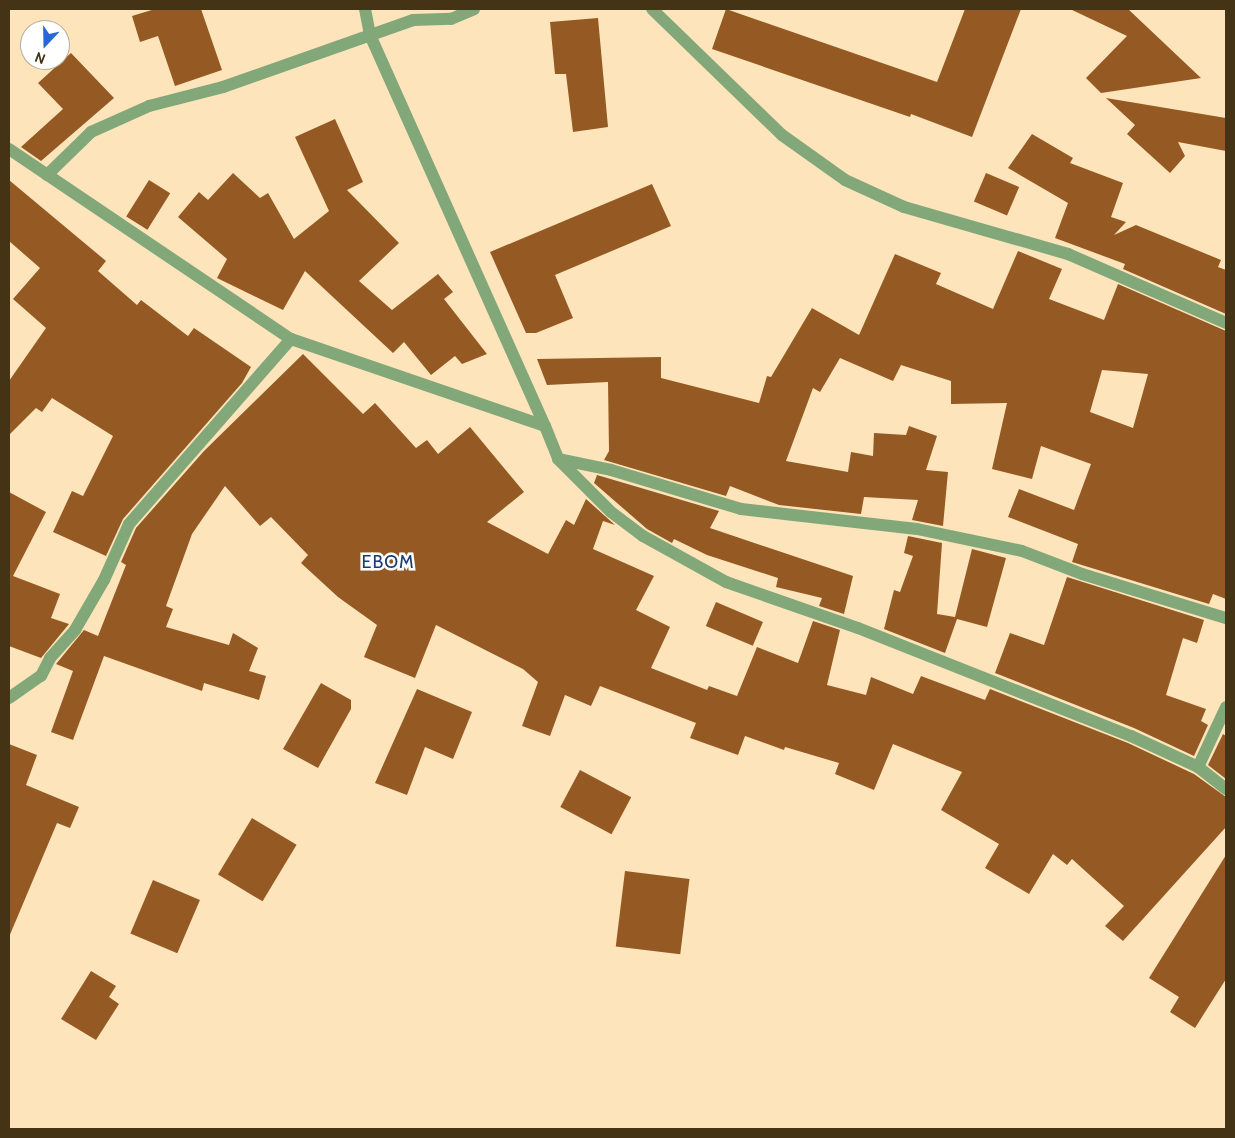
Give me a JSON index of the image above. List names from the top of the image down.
{
  "districts": ["EBOM"],
  "north": "bottom"
}
